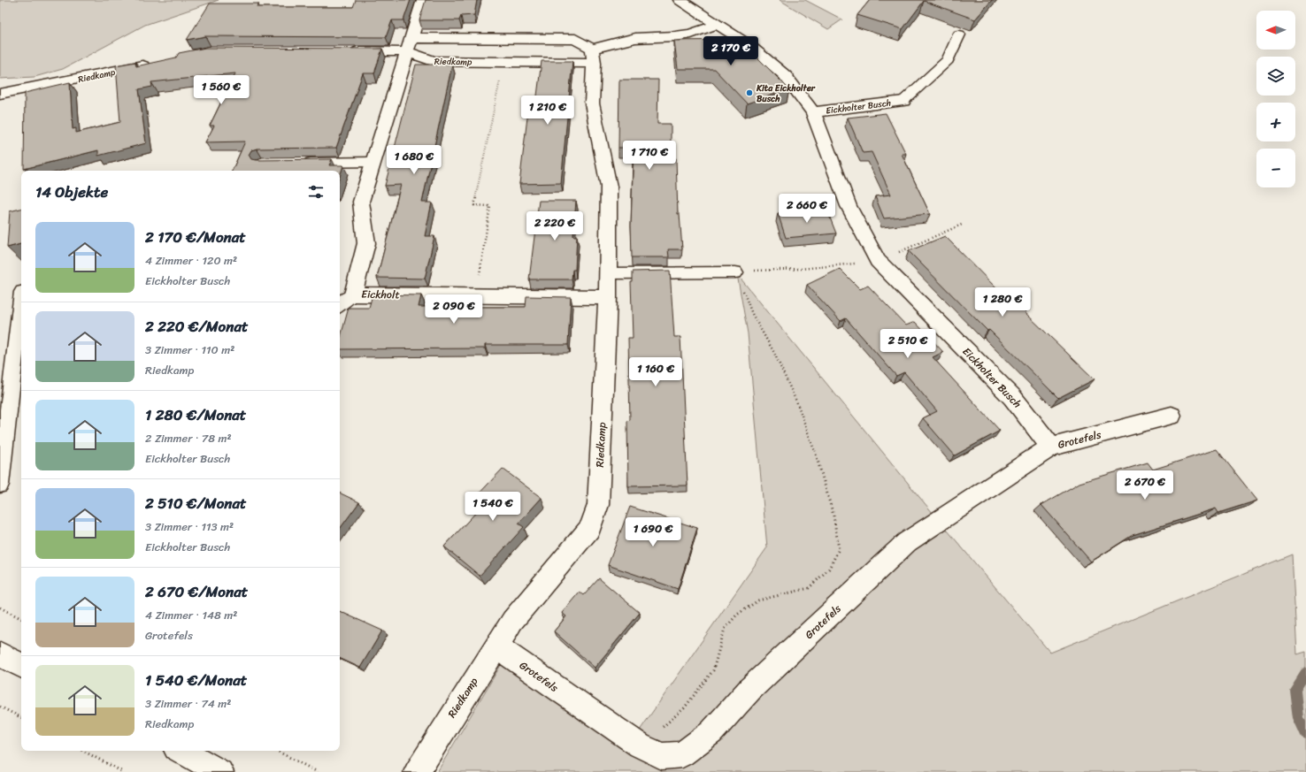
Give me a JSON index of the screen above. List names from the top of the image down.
{
  "streets": {
    "street": [
      "Riedkamp",
      "Eickholter Busch",
      "Eickholt",
      "Grotefels"
    ]
  },
  "crossings": [
    ["Riedkamp", "Eickholt"],
    ["Riedkamp", "Grotefels"],
    ["Eickholter Busch", "Grotefels"]
  ],
  "places": ["Kita Eickholter Busch"],
  "north": "left",
  "page": {
    "map_buttons": ["+", "−"],
    "price": [
      "2 170 €",
      "1 560 €",
      "1 210 €",
      "1 710 €",
      "1 680 €",
      "2 660 €",
      "2 220 €",
      "1 280 €",
      "2 090 €",
      "2 510 €",
      "1 160 €",
      "2 670 €",
      "1 540 €",
      "1 690 €"
    ],
    "heading": "14 Objekte",
    "list": [
      {
        "name": "2 170 €/Monat",
        "note": "4 Zimmer · 120 m² · Eickholter Busch"
      },
      {
        "name": "2 220 €/Monat",
        "note": "3 Zimmer · 110 m² · Riedkamp"
      },
      {
        "name": "1 280 €/Monat",
        "note": "2 Zimmer · 78 m² · Eickholter Busch"
      },
      {
        "name": "2 510 €/Monat",
        "note": "3 Zimmer · 113 m² · Eickholter Busch"
      },
      {
        "name": "2 670 €/Monat",
        "note": "4 Zimmer · 148 m² · Grotefels"
      },
      {
        "name": "1 540 €/Monat",
        "note": "3 Zimmer · 74 m² · Riedkamp"
      }
    ]
  }
}
